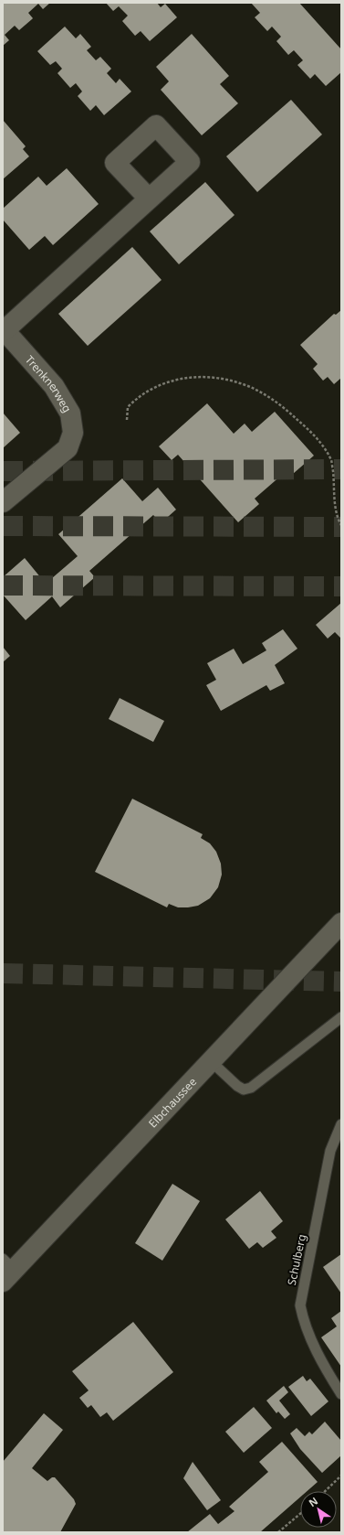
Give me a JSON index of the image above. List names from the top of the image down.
{
  "streets": {
    "main road": ["Trenknerweg", "Elbchaussee"],
    "lane": ["Schulberg"]
  },
  "north": "top left"
}
